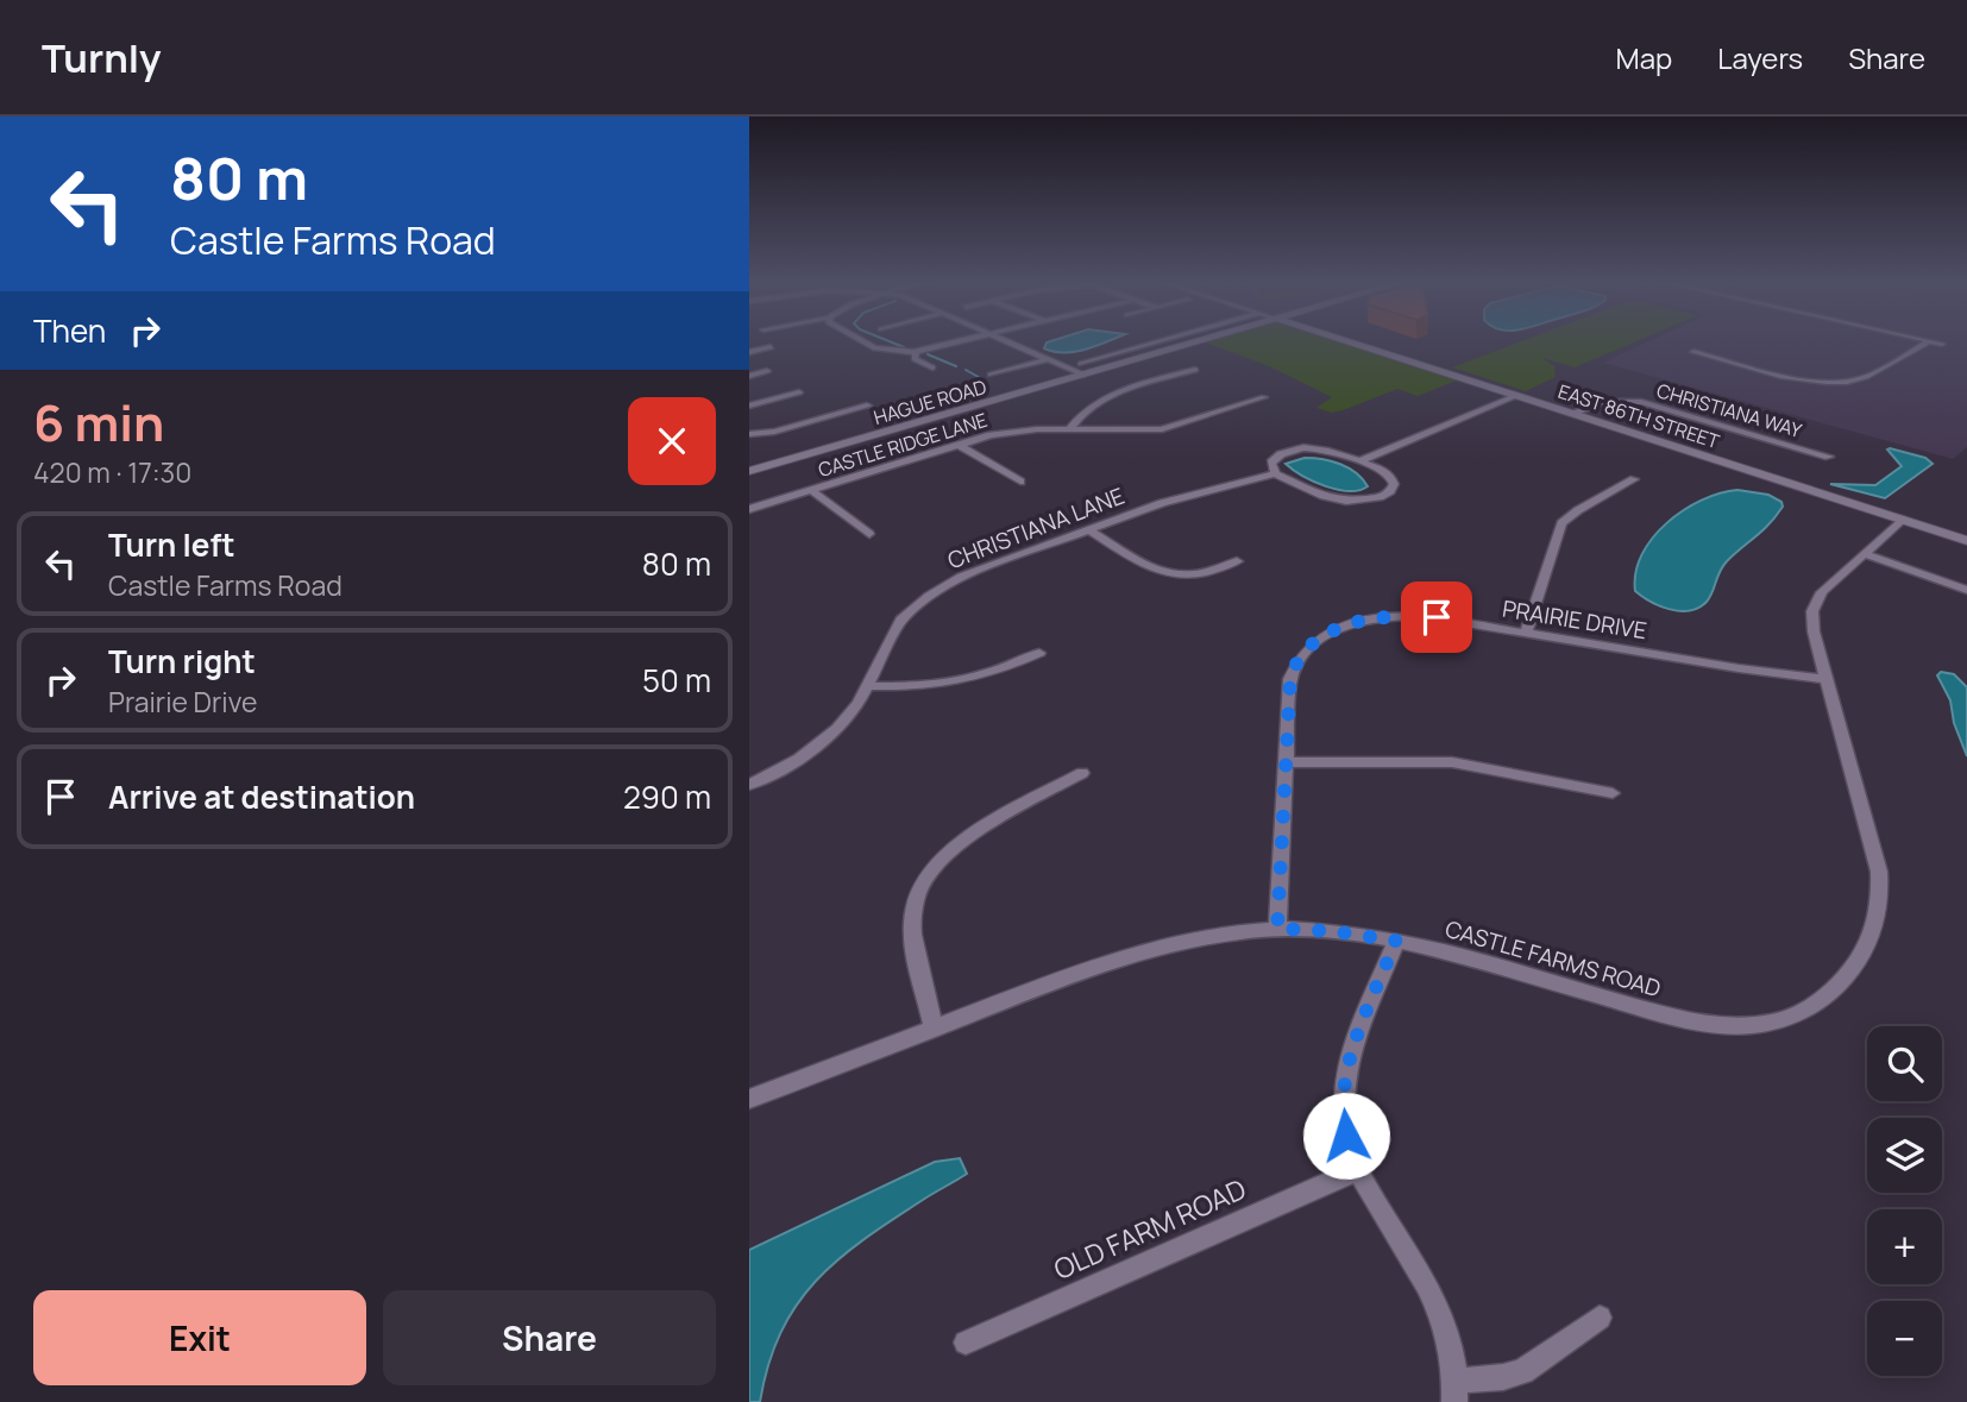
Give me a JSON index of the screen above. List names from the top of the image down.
{
  "streets": {
    "street": [
      "HAGUE ROAD",
      "CHRISTIANA WAY",
      "EAST 86TH STREET",
      "CASTLE RIDGE LANE",
      "CHRISTIANA LANE",
      "PRAIRIE DRIVE",
      "CASTLE FARMS ROAD",
      "OLD FARM ROAD"
    ]
  },
  "crossings": [
    ["CHRISTIANA WAY", "EAST 86TH STREET"],
    ["EAST 86TH STREET", "CASTLE FARMS ROAD"],
    ["PRAIRIE DRIVE", "CASTLE FARMS ROAD"]
  ],
  "page": {
    "header": "Turnly",
    "nav": ["Map", "Layers", "Share"],
    "turn": ["80 m", "Castle Farms Road"],
    "then": "Then",
    "heading": ["6 min", "420 m · 17:30"],
    "list": [
      {
        "name": "Turn left",
        "note": "Castle Farms Road",
        "value": "80 m"
      },
      {
        "name": "Turn right",
        "note": "Prairie Drive",
        "value": "50 m"
      },
      {
        "name": "Arrive at destination",
        "value": "290 m"
      }
    ],
    "map_buttons": ["+", "−"],
    "buttons": ["Exit", "Share"]
  }
}
